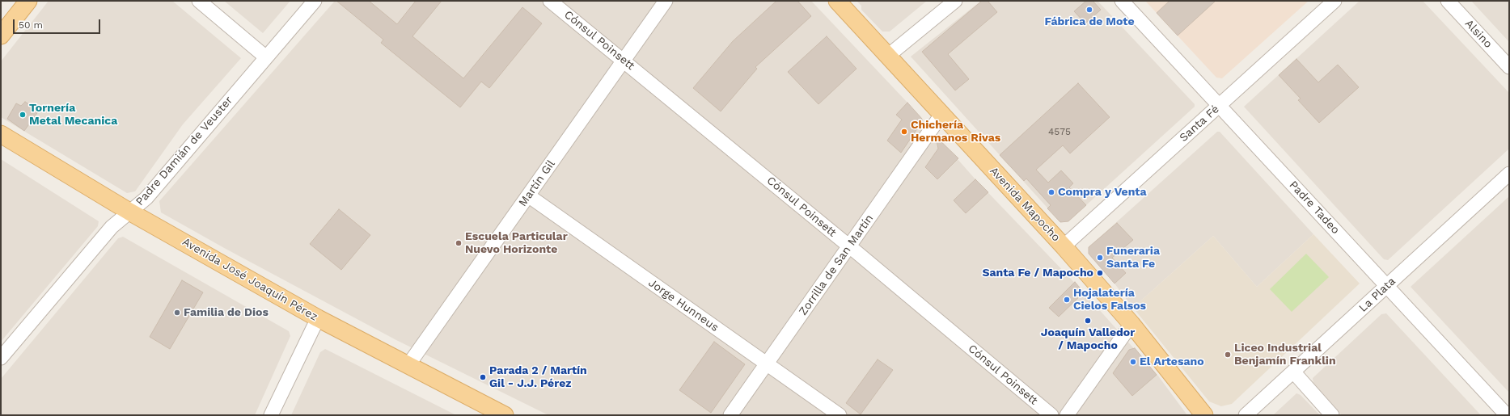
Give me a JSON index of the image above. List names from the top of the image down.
{
  "streets": {
    "main road": ["Avenida Mapocho", "Avenida José Joaquín Pérez"],
    "street": [
      "Alsino",
      "Cónsul Poinsett",
      "Santa Fé",
      "Padre Damián de Veuster",
      "Martín Gil",
      "Padre Tadeo",
      "Zorrilla de San Martín",
      "La Plata",
      "Jorge Hunneus"
    ]
  },
  "crossings": [
    ["Cónsul Poinsett", "Martín Gil"],
    ["Cónsul Poinsett", "Zorrilla de San Martín"],
    ["Santa Fé", "Avenida Mapocho"],
    ["Santa Fé", "Padre Tadeo"],
    ["Padre Damián de Veuster", "Avenida José Joaquín Pérez"],
    ["Martín Gil", "Avenida José Joaquín Pérez"],
    ["Martín Gil", "Jorge Hunneus"],
    ["Avenida Mapocho", "Zorrilla de San Martín"],
    ["Padre Tadeo", "La Plata"],
    ["Zorrilla de San Martín", "Jorge Hunneus"]
  ],
  "places": [
    "Fábrica de Mote",
    "Tornería Metal Mecanica",
    "Chichería Hermanos Rivas",
    "Compra y Venta",
    "Escuela Particular Nuevo Horizonte",
    "Funeraria Santa Fe",
    "Santa Fe / Mapocho",
    "Hojalatería Cielos Falsos",
    "Familia de Dios",
    "Joaquín Valledor / Mapocho",
    "Liceo Industrial Benjamín Franklin",
    "El Artesano",
    "Parada 2 / Martín Gil - J.J. Pérez"
  ],
  "house_numbers": ["4575"],
  "scale_bar": "50 m"
}
